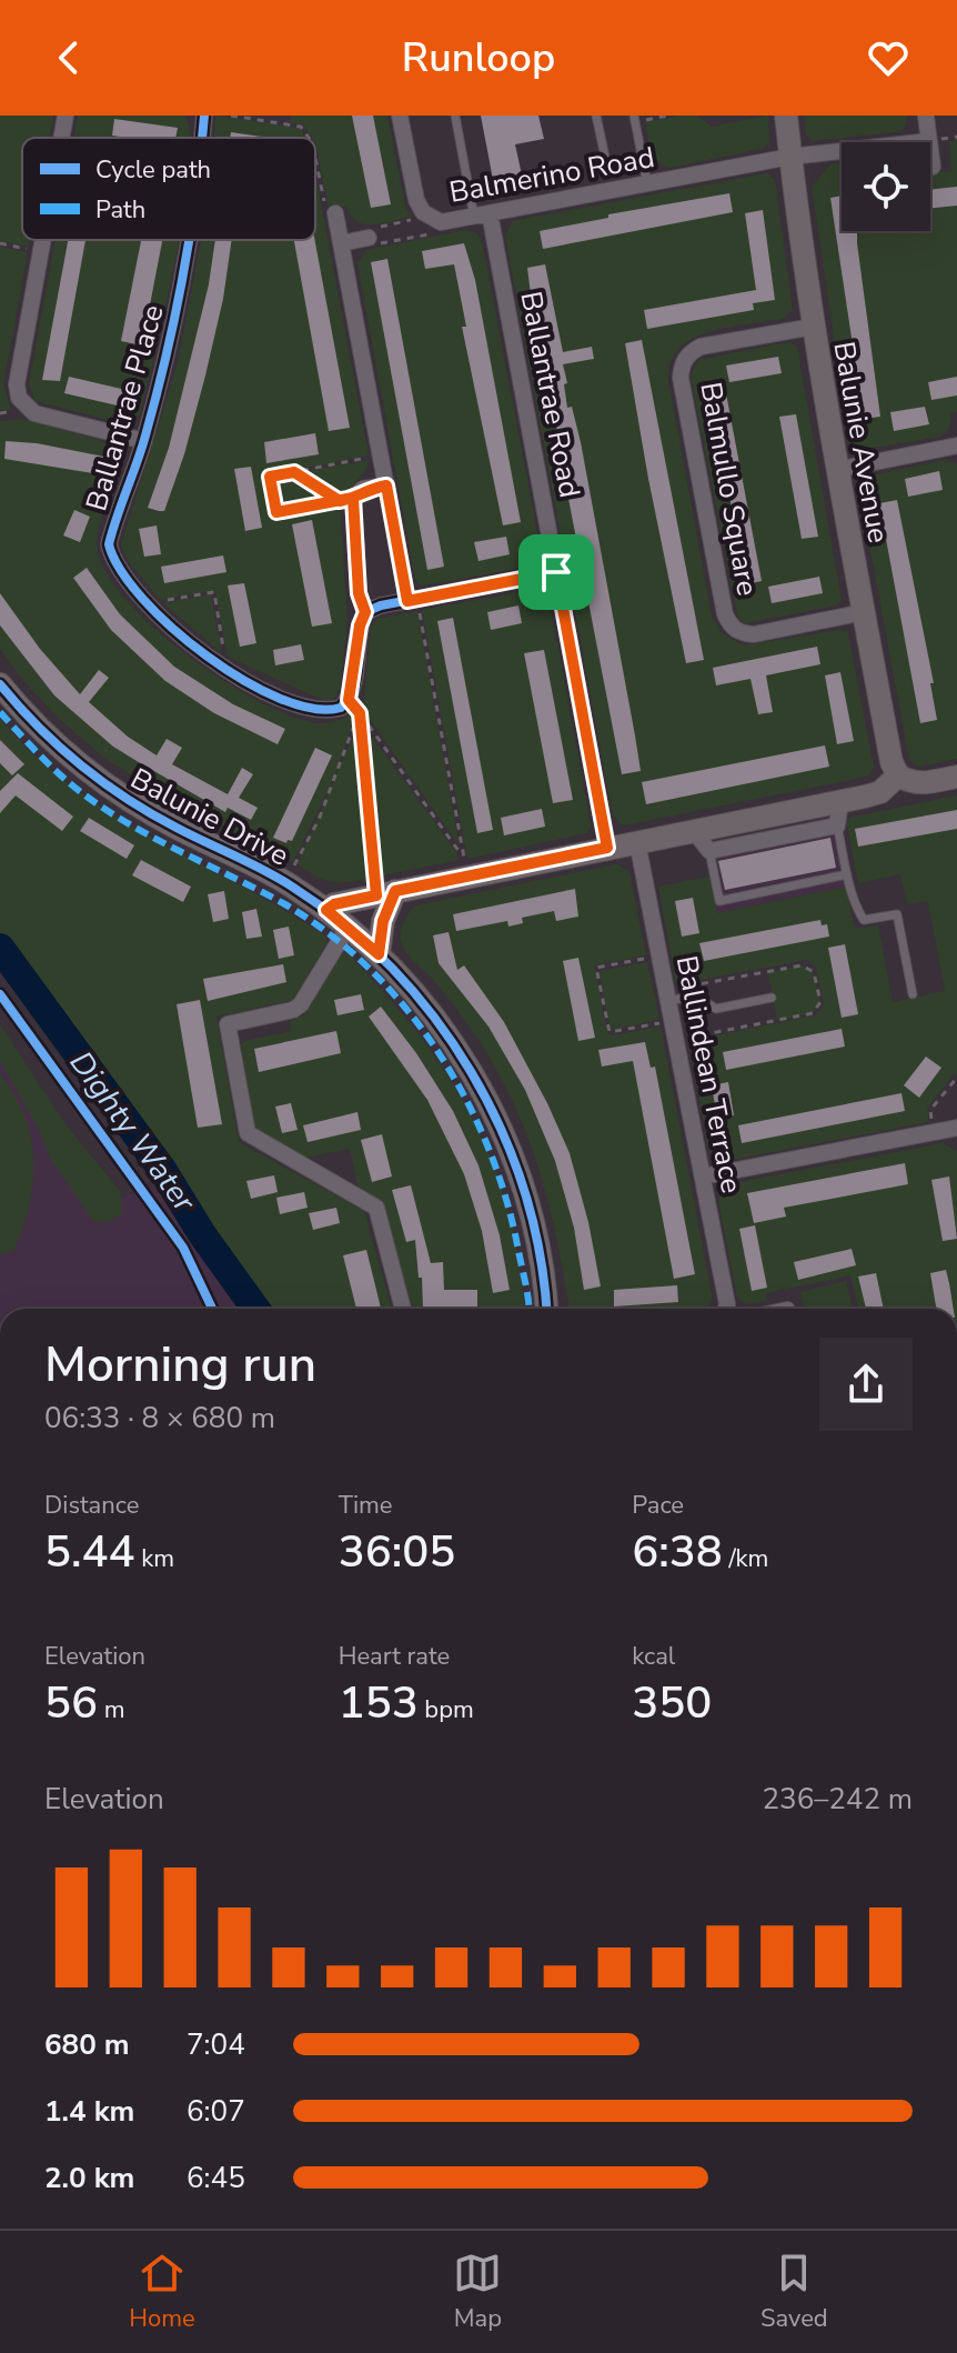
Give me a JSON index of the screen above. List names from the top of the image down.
{
  "streets": {
    "street": [
      "Balmerino Road",
      "Ballantrae Road",
      "Ballantrae Place",
      "Balunie Avenue",
      "Balmullo Square",
      "Balunie Drive",
      "Ballindean Terrace"
    ]
  },
  "crossings": [
    ["Balmerino Road", "Ballantrae Road"],
    ["Balmerino Road", "Balunie Avenue"],
    ["Balunie Avenue", "Balmullo Square"]
  ],
  "water": ["Dighty Water"],
  "legend": ["Cycle path", "Path"],
  "page": {
    "header": "Runloop",
    "heading": ["Morning run", "06:33 · 8 × 680 m"],
    "stats": [
      ["Distance", "5.44 km"],
      ["Time", "36:05"],
      ["Pace", "6:38 /km"],
      ["Elevation", "56 m"],
      ["Heart rate", "153 bpm"],
      ["kcal", "350"]
    ],
    "chart": ["Elevation", "236–242 m"],
    "list": [
      {
        "name": "680 m",
        "note": "7:04"
      },
      {
        "name": "1.4 km",
        "note": "6:07"
      },
      {
        "name": "2.0 km",
        "note": "6:45"
      }
    ],
    "tabs": ["Home", "Map", "Saved"]
  }
}
